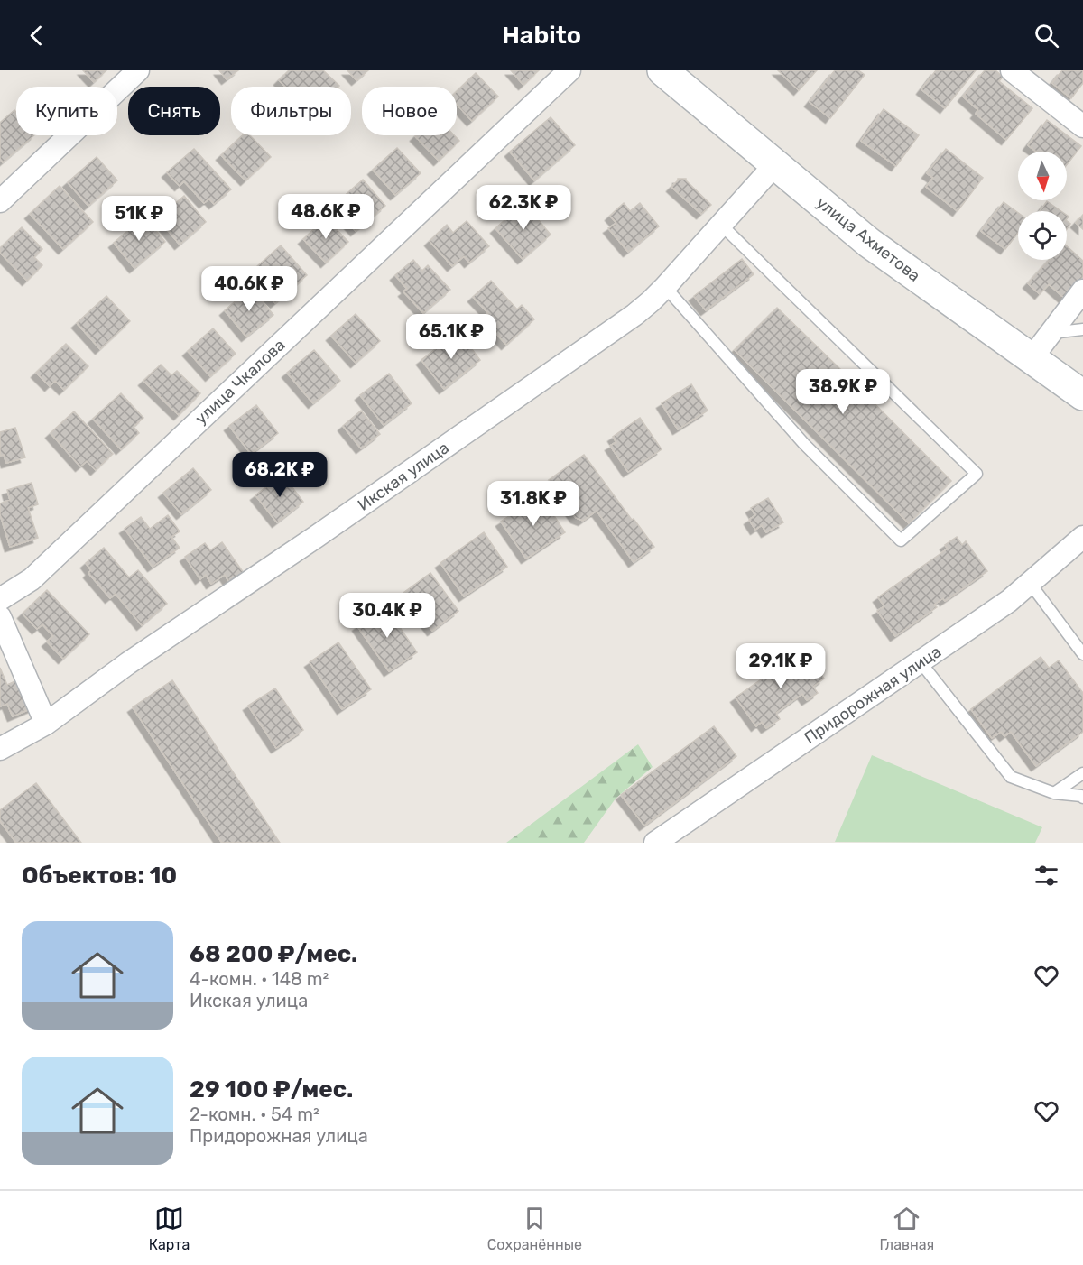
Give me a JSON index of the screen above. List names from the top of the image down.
{
  "streets": {
    "main road": ["улица Ахметова"],
    "street": ["улица Чкалова", "Икская улица", "Придорожная улица"]
  },
  "crossings": [
    ["улица Ахметова", "Икская улица"]
  ],
  "north": "bottom",
  "page": {
    "header": "Habito",
    "chip": [
      "Купить",
      "Снять",
      "Фильтры",
      "Новое"
    ],
    "price": [
      "62.3K ₽",
      "48.6K ₽",
      "51K ₽",
      "40.6K ₽",
      "65.1K ₽",
      "38.9K ₽",
      "68.2K ₽",
      "31.8K ₽",
      "30.4K ₽",
      "29.1K ₽"
    ],
    "heading": "Объектов: 10",
    "list": [
      {
        "name": "68 200 ₽/мес.",
        "note": "4-комн. · 148 m² · Икская улица"
      },
      {
        "name": "29 100 ₽/мес.",
        "note": "2-комн. · 54 m² · Придорожная улица"
      }
    ],
    "tabs": ["Карта", "Сохранённые", "Главная"]
  }
}
